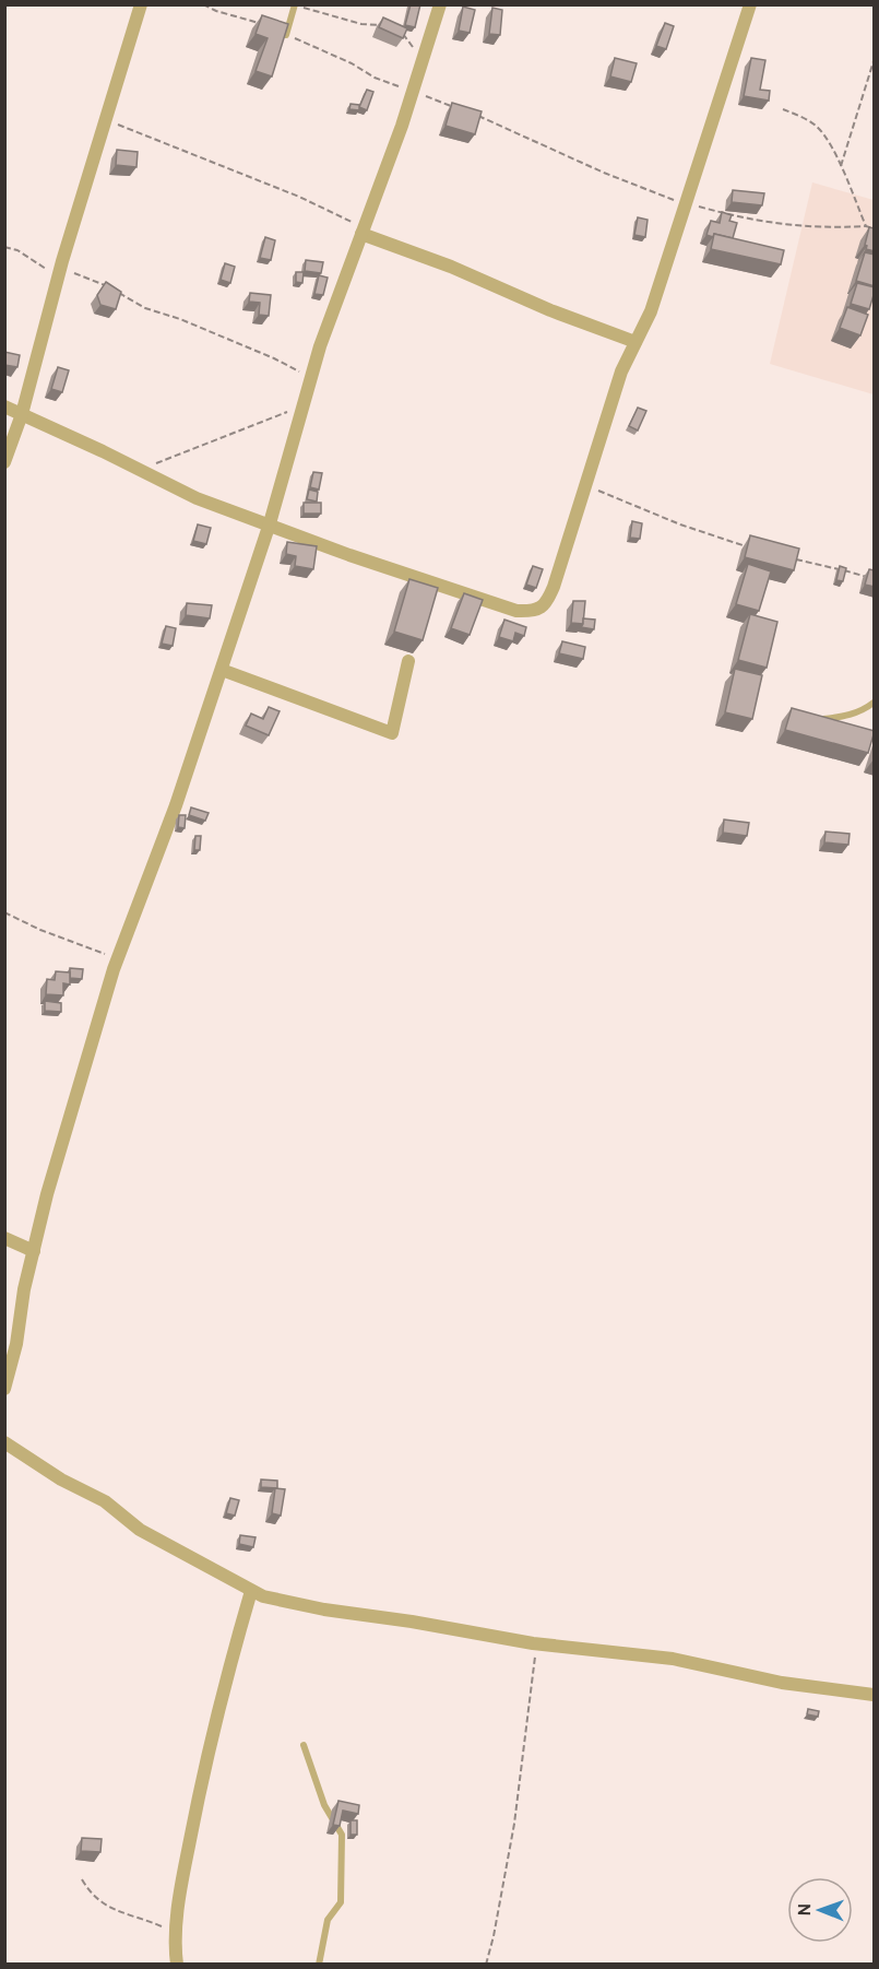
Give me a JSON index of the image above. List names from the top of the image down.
{
  "north": "left"
}
